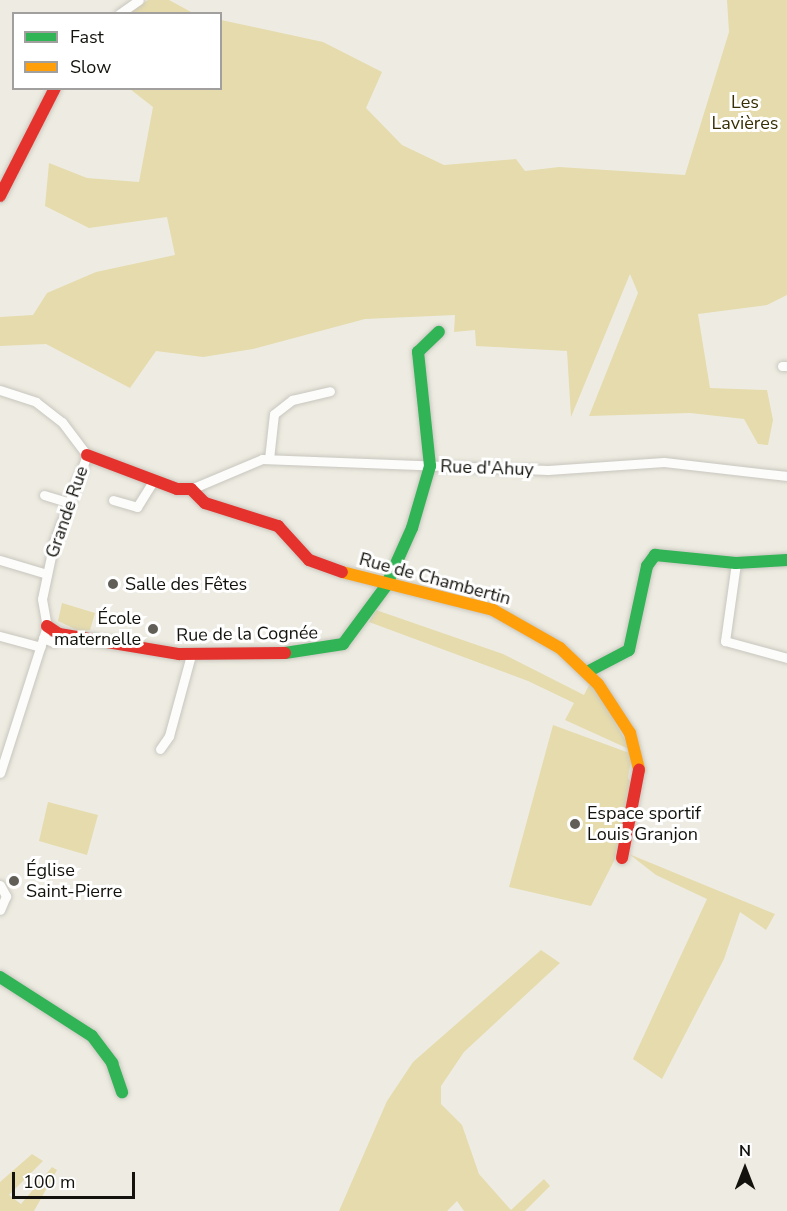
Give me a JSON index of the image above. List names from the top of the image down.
{
  "streets": {
    "street": [
      "Rue d'Ahuy",
      "Grande Rue",
      "Rue de Chambertin",
      "Rue de la Cognée"
    ]
  },
  "crossings": [
    ["Rue d'Ahuy", "Rue de Chambertin"],
    ["Rue d'Ahuy", "Rue de la Cognée"],
    ["Grande Rue", "Rue de Chambertin"],
    ["Grande Rue", "Rue de la Cognée"],
    ["Rue de Chambertin", "Rue de la Cognée"]
  ],
  "parks": ["Les Lavières"],
  "places": [
    "Salle des Fêtes",
    "École maternelle",
    "Espace sportif Louis Granjon",
    "Église Saint-Pierre"
  ],
  "legend": ["Fast", "Slow"],
  "scale_bar": "100 m",
  "north": "top"
}
